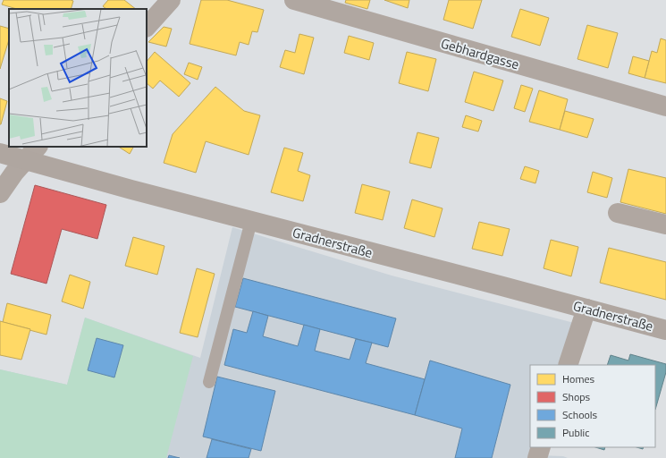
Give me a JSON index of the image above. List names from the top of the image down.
{
  "streets": {
    "main road": ["Gradnerstraße"],
    "street": ["Gebhardgasse"]
  },
  "legend": [
    "Homes",
    "Shops",
    "Schools",
    "Public"
  ]
}
